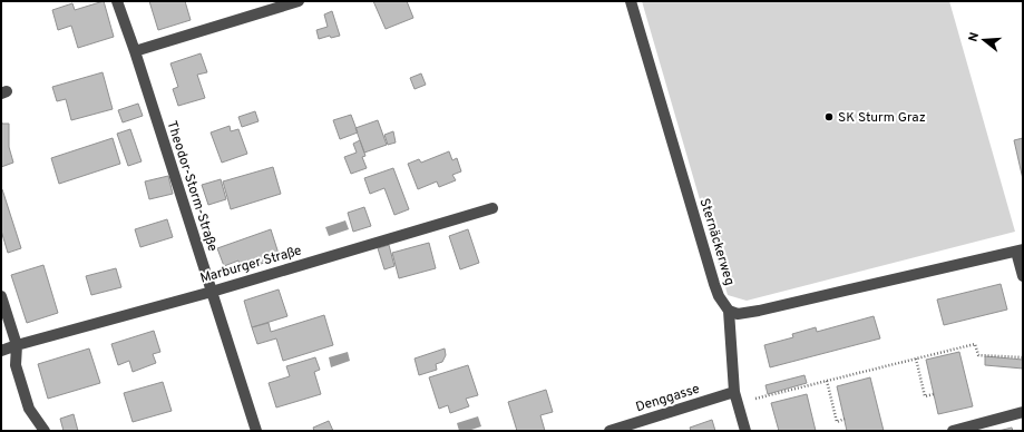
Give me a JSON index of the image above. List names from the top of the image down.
{
  "streets": {
    "street": [
      "Theodor-Storm-Straße",
      "Sternäckerweg",
      "Marburger Straße",
      "Denggasse"
    ]
  },
  "crossings": [
    ["Theodor-Storm-Straße", "Marburger Straße"]
  ],
  "places": ["SK Sturm Graz"],
  "north": "left"
}
